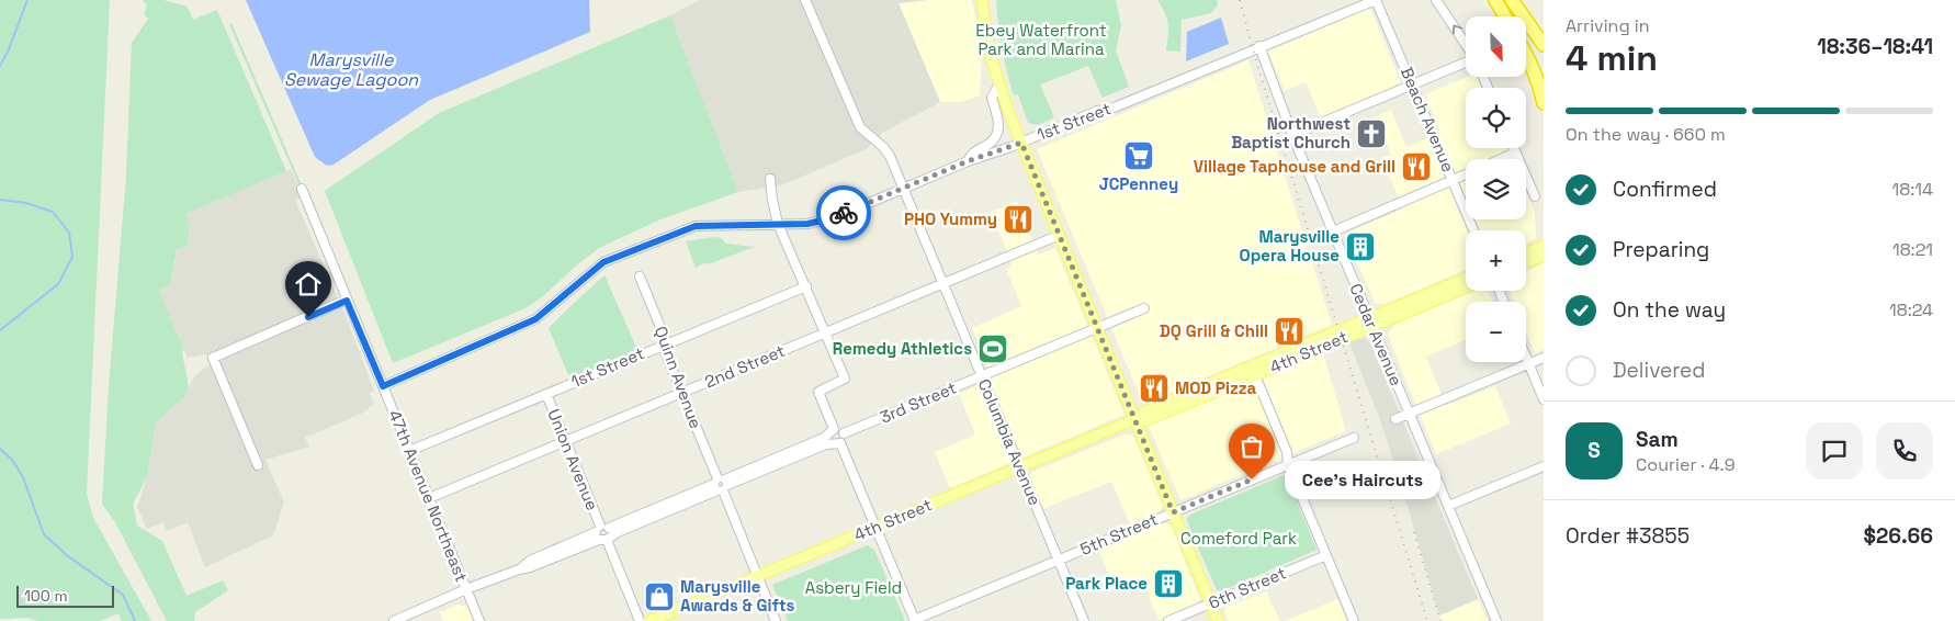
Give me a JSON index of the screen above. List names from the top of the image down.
{
  "streets": {
    "main road": ["4th Street"],
    "street": [
      "Beach Avenue",
      "1st Street",
      "Cedar Avenue",
      "2nd Street",
      "Quinn Avenue",
      "3rd Street",
      "Columbia Avenue",
      "Union Avenue",
      "47th Avenue Northeast",
      "5th Street",
      "6th Street"
    ]
  },
  "crossings": [
    ["Beach Avenue", "1st Street"],
    ["1st Street", "Cedar Avenue"],
    ["1st Street", "Quinn Avenue"],
    ["1st Street", "Columbia Avenue"],
    ["1st Street", "Union Avenue"],
    ["1st Street", "47th Avenue Northeast"],
    ["Cedar Avenue", "4th Street"],
    ["4th Street", "Quinn Avenue"],
    ["4th Street", "Columbia Avenue"],
    ["2nd Street", "Quinn Avenue"],
    ["2nd Street", "Columbia Avenue"],
    ["2nd Street", "Union Avenue"],
    ["2nd Street", "47th Avenue Northeast"],
    ["3rd Street", "Columbia Avenue"],
    ["Columbia Avenue", "5th Street"]
  ],
  "water": ["Marysville Sewage Lagoon"],
  "parks": ["Ebey Waterfront Park and Marina", "Comeford Park", "Asbery Field"],
  "places": {
    "church": ["Northwest Baptist Church"],
    "supermarket": ["JCPenney"],
    "restaurant": [
      "Village Taphouse and Grill",
      "PHO Yummy",
      "DQ Grill & Chill",
      "MOD Pizza"
    ],
    "building": ["Marysville Opera House", "Park Place"],
    "sports": ["Remedy Athletics"],
    "other": ["Cee's Haircuts"],
    "shop": ["Marysville Awards & Gifts"]
  },
  "scale_bar": "100 m",
  "north": "bottom right",
  "page": {
    "heading": ["4 min", "Arriving in", "18:36–18:41"],
    "panel": [
      "Sam",
      "Courier · 4.9",
      "Order #3855",
      "$26.66"
    ],
    "map_buttons": ["+", "−"],
    "bar": "On the way · 660 m",
    "list": [
      ["Confirmed", "18:14"],
      ["Preparing", "18:21"],
      ["On the way", "18:24"],
      "Delivered"
    ],
    "round": "S",
    "bubble": "Cee's Haircuts",
    "scale": "100 m"
  }
}
